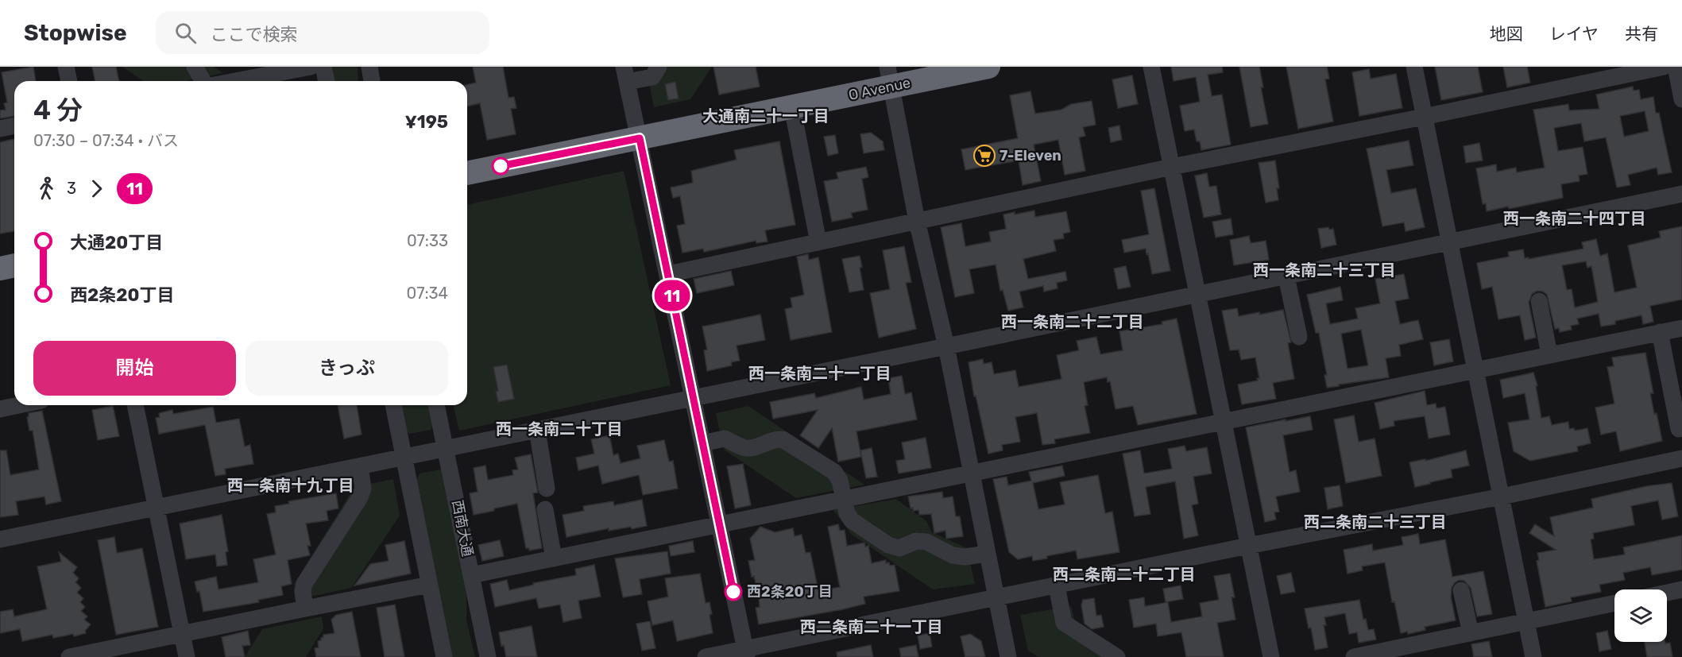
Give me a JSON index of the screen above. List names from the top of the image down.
{
  "streets": {
    "highway": ["O Avenue"],
    "street": ["西南大通"]
  },
  "districts": [
    "大通南二十一丁目",
    "西一条南二十四丁目",
    "西一条南二十三丁目",
    "西一条南二十二丁目",
    "西一条南二十一丁目",
    "西一条南二十丁目",
    "西一条南十九丁目",
    "西二条南二十三丁目",
    "西二条南二十二丁目",
    "西二条南二十一丁目"
  ],
  "places": {
    "supermarket": ["7-Eleven"],
    "other": ["西2条20丁目"]
  },
  "lines": ["bus line 11"],
  "page": {
    "header": "Stopwise",
    "search": "ここで検索",
    "nav": ["地図", "レイヤ", "共有"],
    "on_map": "11",
    "heading": ["4 分", "07:30 – 07:34 · バス", "¥195"],
    "legs": ["3", "11"],
    "list": [
      {
        "name": "大通20丁目",
        "value": "07:33"
      },
      {
        "name": "西2条20丁目",
        "value": "07:34"
      }
    ],
    "buttons": ["開始", "きっぷ"]
  }
}
